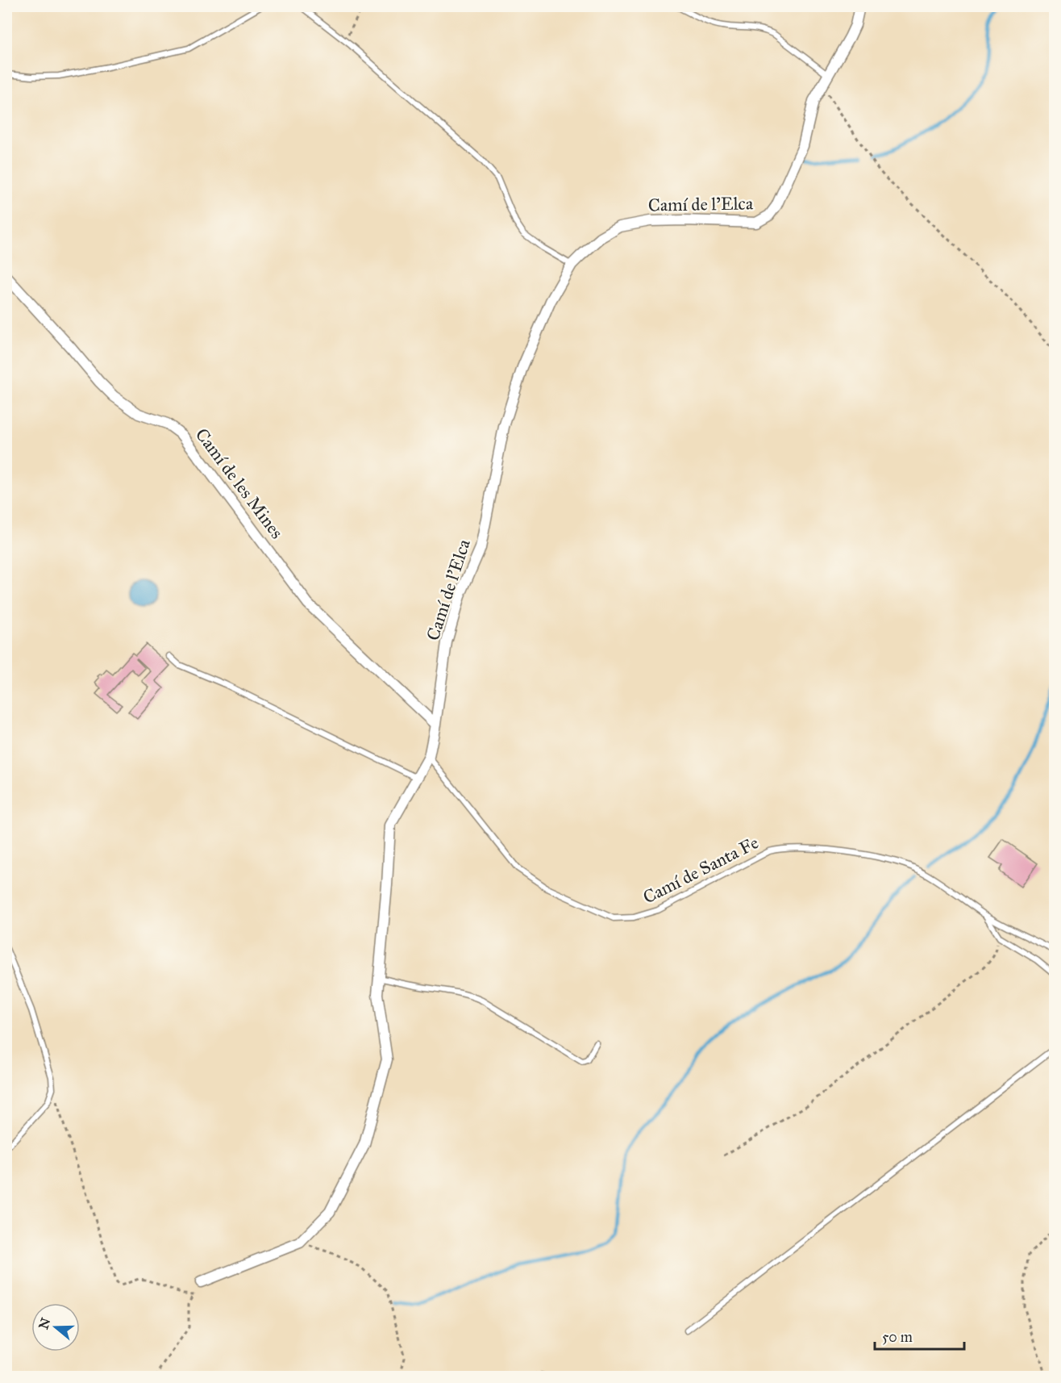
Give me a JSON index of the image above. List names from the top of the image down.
{
  "streets": {
    "street": ["Camí de l'Elca", "Camí de les Mines"],
    "lane": ["Camí de Santa Fe"]
  },
  "crossings": [
    ["Camí de l'Elca", "Camí de les Mines"],
    ["Camí de l'Elca", "Camí de Santa Fe"]
  ],
  "scale_bar": "50 m",
  "north": "left"
}
